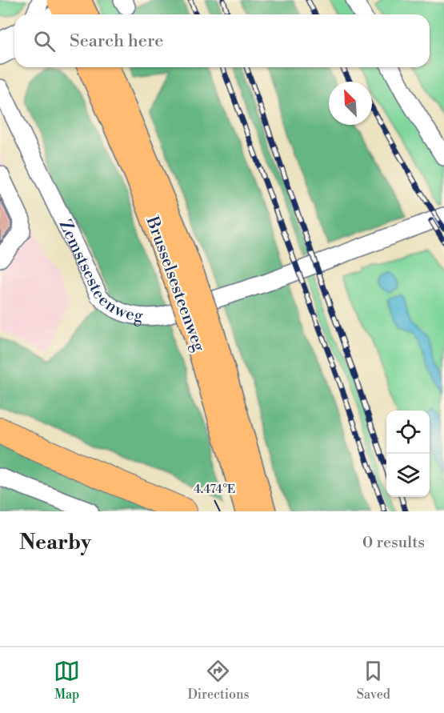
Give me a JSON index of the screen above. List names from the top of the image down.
{
  "streets": {
    "main road": ["Brusselsesteenweg"],
    "street": ["Zemstsesteenweg"]
  },
  "north": "top left",
  "page": {
    "search": "Search here",
    "heading": ["Nearby", "0 results"],
    "nav": ["Map", "Directions", "Saved"]
  },
  "coordinates": ["4.474°E"]
}
